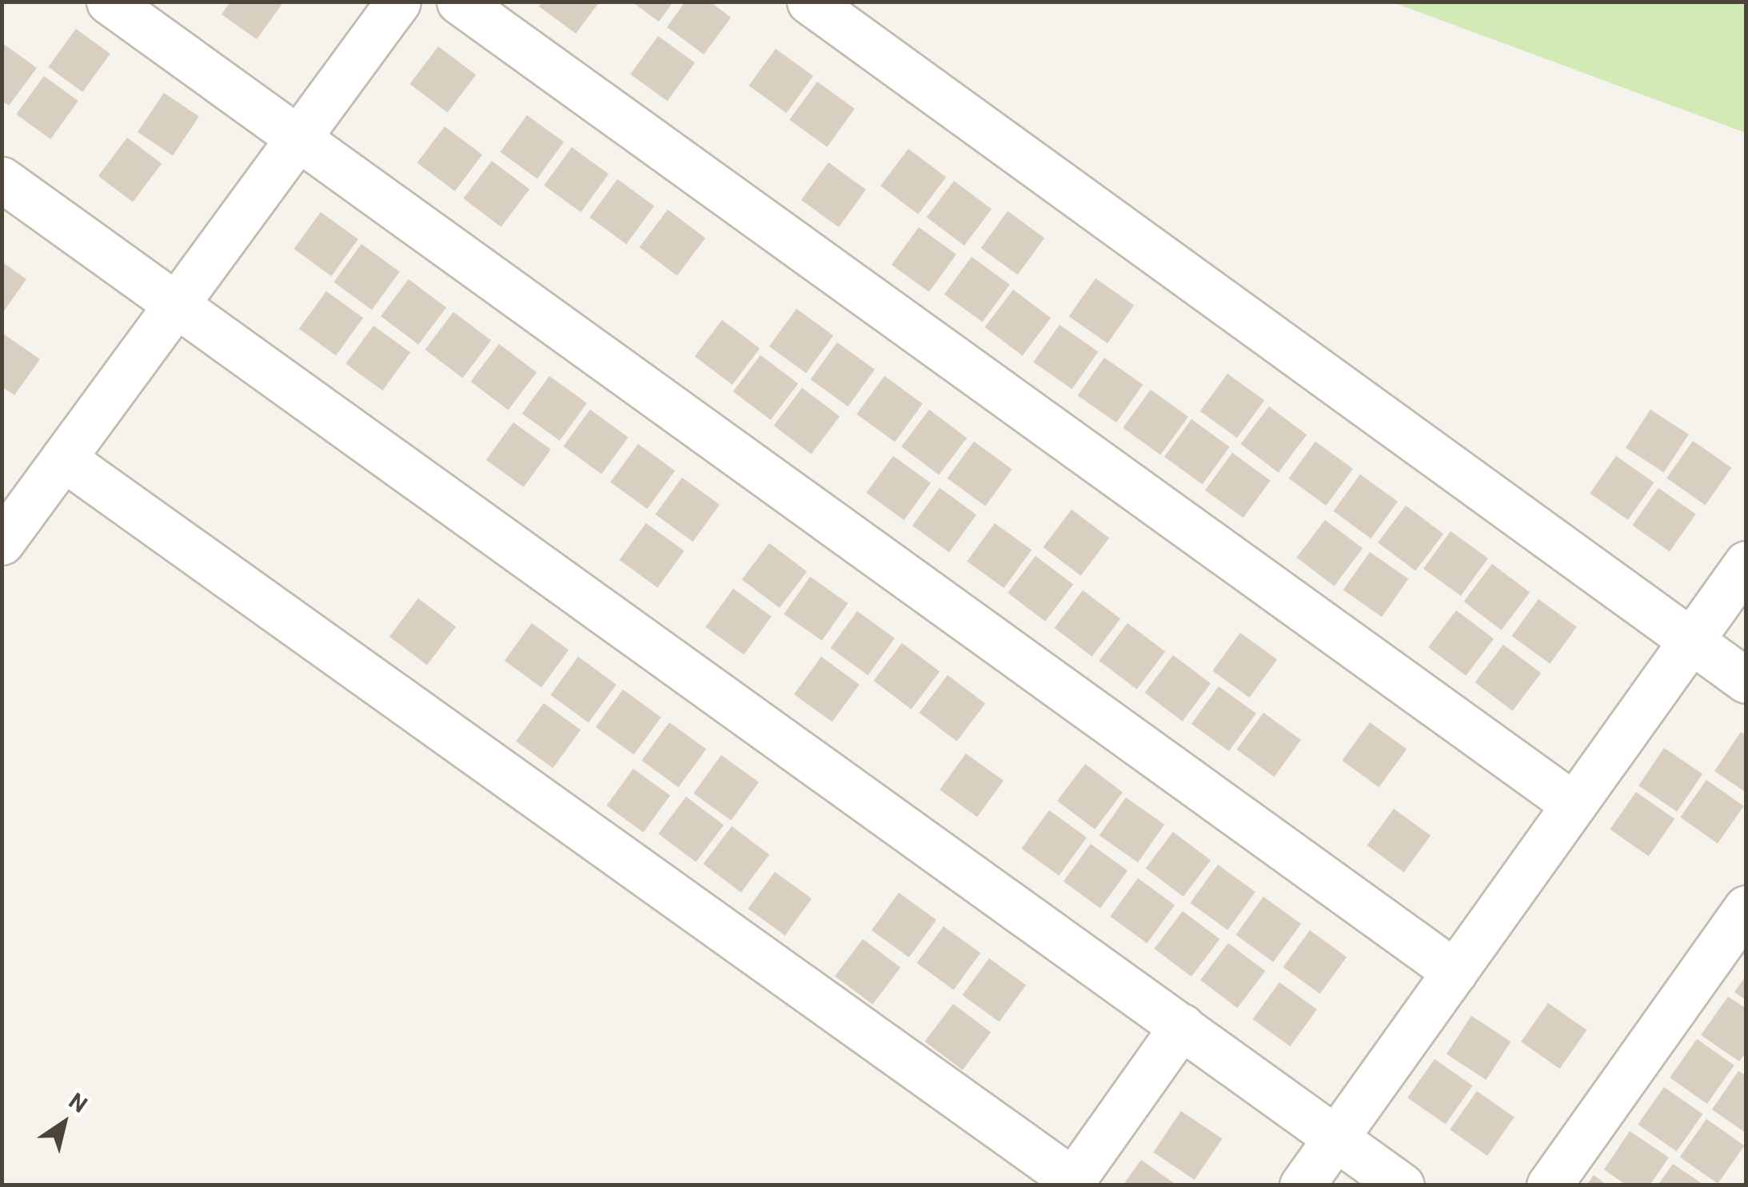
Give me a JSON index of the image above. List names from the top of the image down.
{
  "north": "top right"
}
